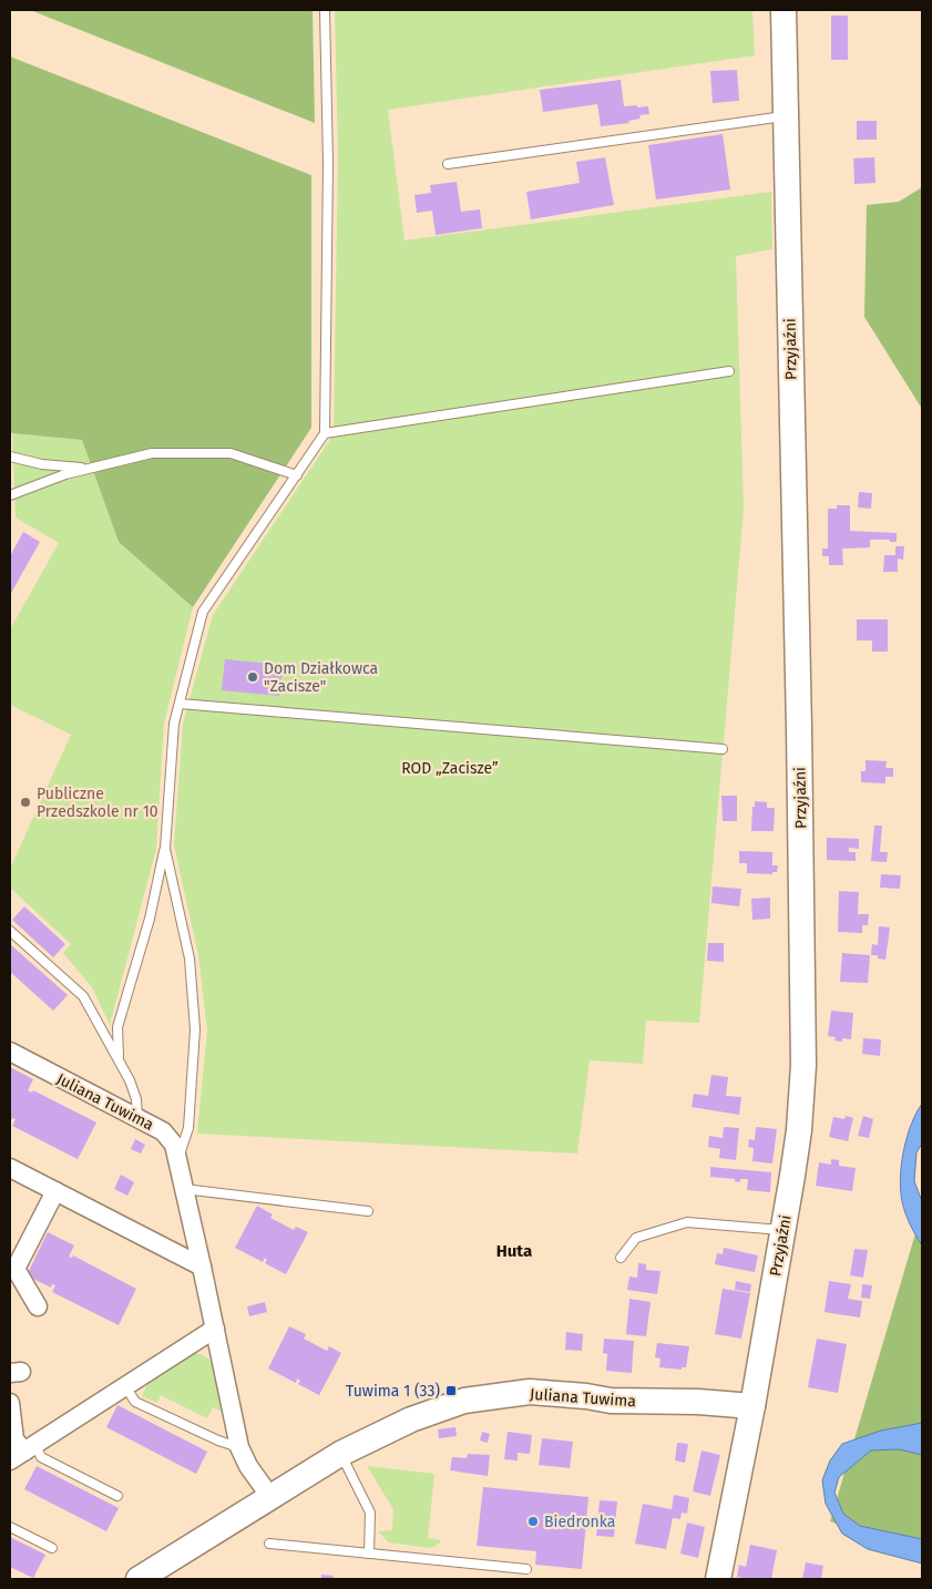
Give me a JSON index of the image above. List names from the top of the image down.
{
  "streets": {
    "main road": ["Przyjaźni", "Juliana Tuwima"]
  },
  "crossings": [
    ["Przyjaźni", "Juliana Tuwima"]
  ],
  "districts": ["Huta"],
  "parks": ["ROD „Zacisze”"],
  "places": {
    "other": ["Dom Działkowca \"Zacisze\"", "Publiczne Przedszkole nr 10", "Biedronka"],
    "transit": ["Tuwima 1 (33)"]
  }
}
